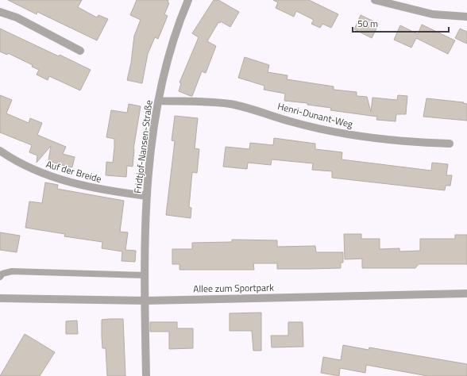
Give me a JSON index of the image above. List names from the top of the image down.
{
  "streets": {
    "street": [
      "Henri-Dunant-Weg",
      "Fridtjof-Nansen-Straße",
      "Auf der Breide",
      "Allee zum Sportpark"
    ]
  },
  "crossings": [
    ["Henri-Dunant-Weg", "Fridtjof-Nansen-Straße"],
    ["Fridtjof-Nansen-Straße", "Auf der Breide"],
    ["Fridtjof-Nansen-Straße", "Allee zum Sportpark"]
  ],
  "scale_bar": "50 m"
}
